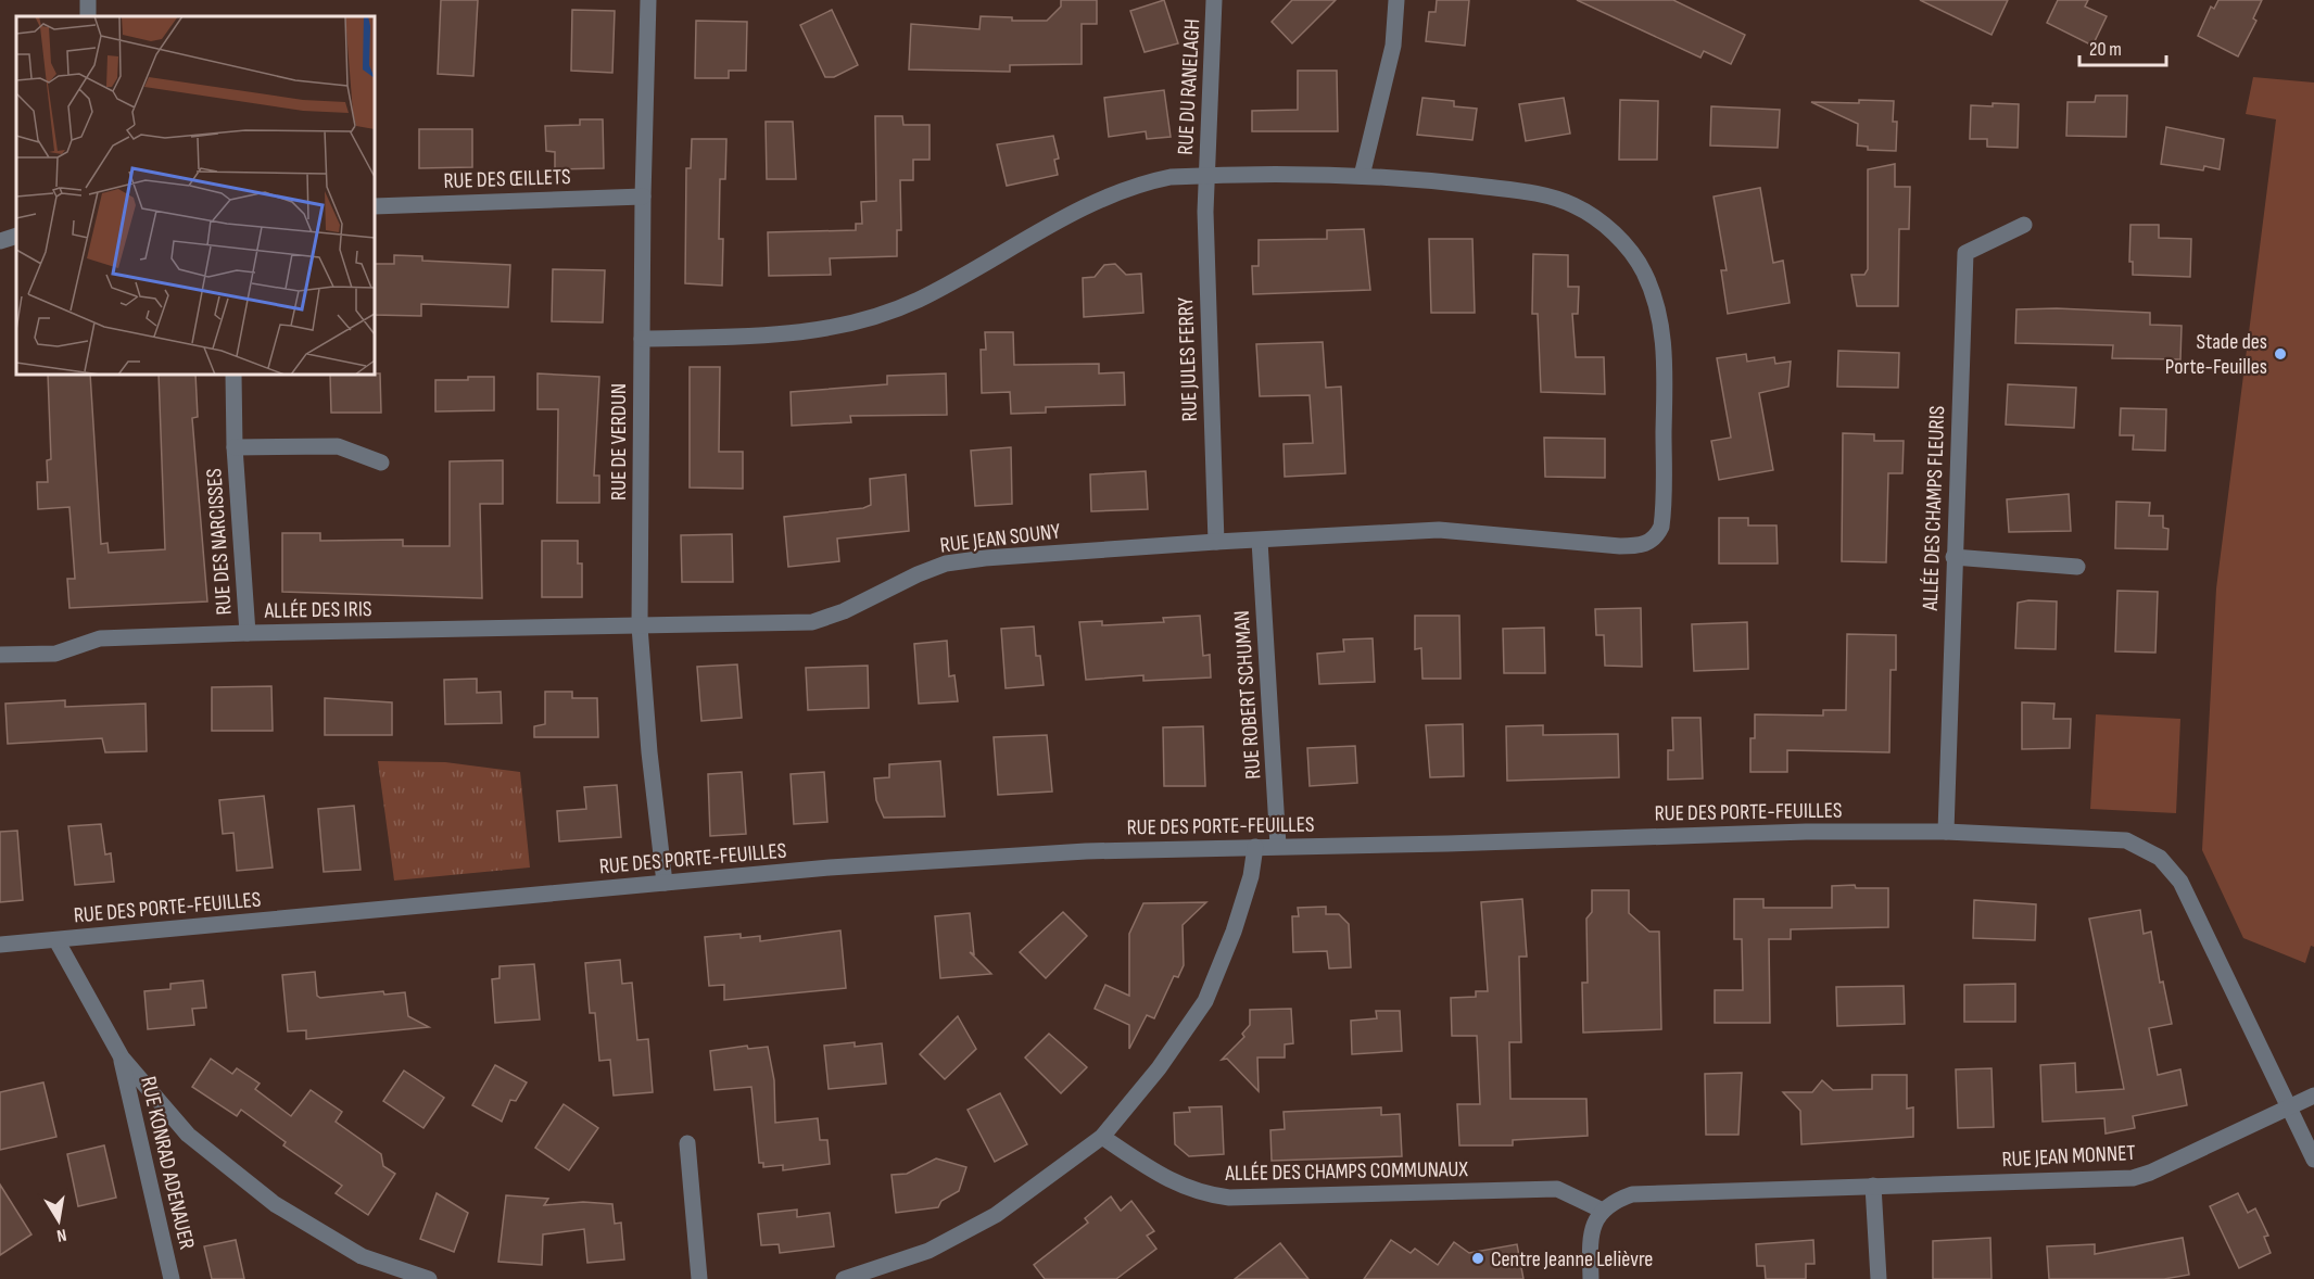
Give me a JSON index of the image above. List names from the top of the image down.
{
  "streets": {
    "street": [
      "RUE DU RANELAGH",
      "RUE DES ŒILLETS",
      "RUE JULES FERRY",
      "RUE DE VERDUN",
      "ALLÉE DES CHAMPS FLEURIS",
      "RUE JEAN SOUNY",
      "RUE DES NARCISSES",
      "ALLÉE DES IRIS",
      "RUE ROBERT SCHUMAN",
      "RUE DES PORTE-FEUILLES",
      "RUE JEAN MONNET",
      "RUE KONRAD ADENAUER",
      "ALLÉE DES CHAMPS COMMUNAUX"
    ]
  },
  "crossings": [
    ["RUE DU RANELAGH", "RUE JULES FERRY"],
    ["RUE DU RANELAGH", "RUE JEAN SOUNY"],
    ["RUE DES ŒILLETS", "RUE DE VERDUN"],
    ["RUE JULES FERRY", "RUE JEAN SOUNY"],
    ["RUE DE VERDUN", "RUE JEAN SOUNY"],
    ["RUE DE VERDUN", "ALLÉE DES IRIS"],
    ["RUE DE VERDUN", "RUE DES PORTE-FEUILLES"],
    ["ALLÉE DES CHAMPS FLEURIS", "RUE DES PORTE-FEUILLES"],
    ["RUE JEAN SOUNY", "ALLÉE DES IRIS"],
    ["RUE JEAN SOUNY", "RUE ROBERT SCHUMAN"],
    ["RUE DES NARCISSES", "ALLÉE DES IRIS"],
    ["RUE ROBERT SCHUMAN", "RUE DES PORTE-FEUILLES"],
    ["RUE DES PORTE-FEUILLES", "RUE JEAN MONNET"],
    ["RUE JEAN MONNET", "ALLÉE DES CHAMPS COMMUNAUX"]
  ],
  "places": ["Stade des Porte-Feuilles", "Centre Jeanne Lelièvre"],
  "scale_bar": "20 m",
  "north": "bottom"
}
